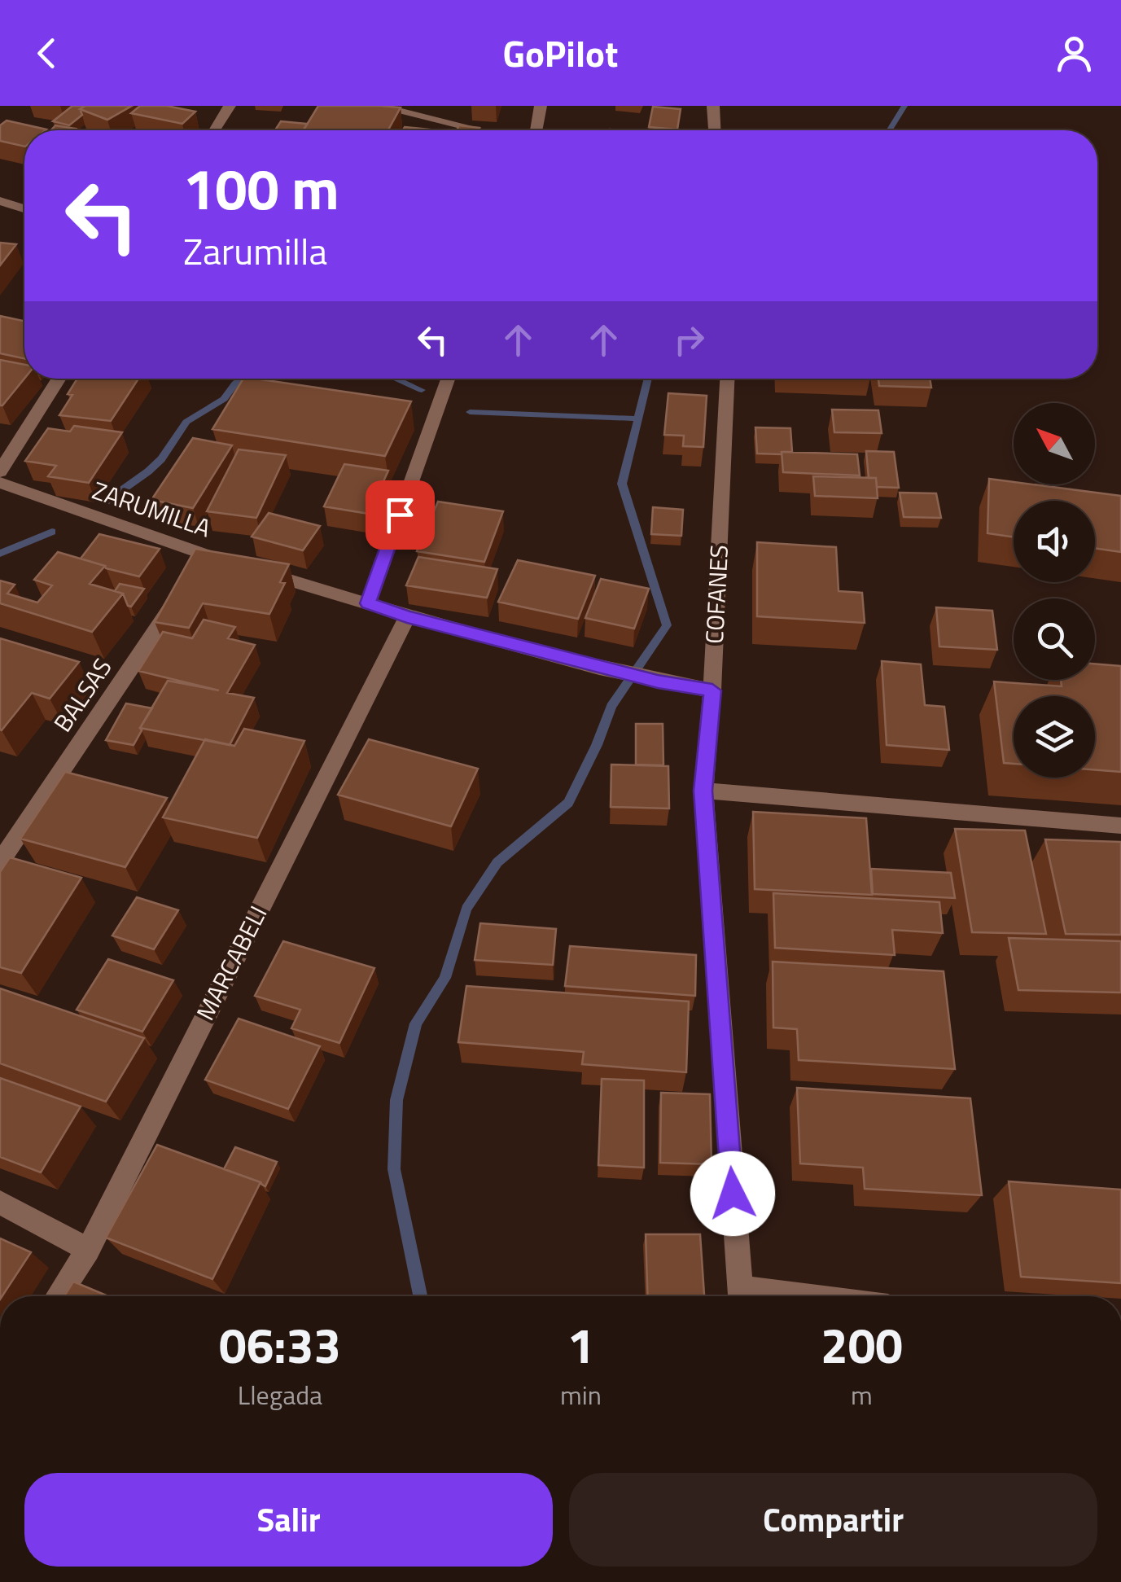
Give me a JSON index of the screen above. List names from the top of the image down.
{
  "streets": {
    "street": [
      "ZARUMILLA",
      "COFANES",
      "BALSAS",
      "MARCABELI"
    ]
  },
  "crossings": [
    ["ZARUMILLA", "COFANES"],
    ["ZARUMILLA", "MARCABELI"]
  ],
  "north": "top left",
  "page": {
    "header": "GoPilot",
    "turn": ["100 m", "Zarumilla"],
    "eta": [
      "06:33",
      "Llegada",
      "1",
      "min",
      "200",
      "m"
    ],
    "buttons": ["Salir", "Compartir"]
  }
}
